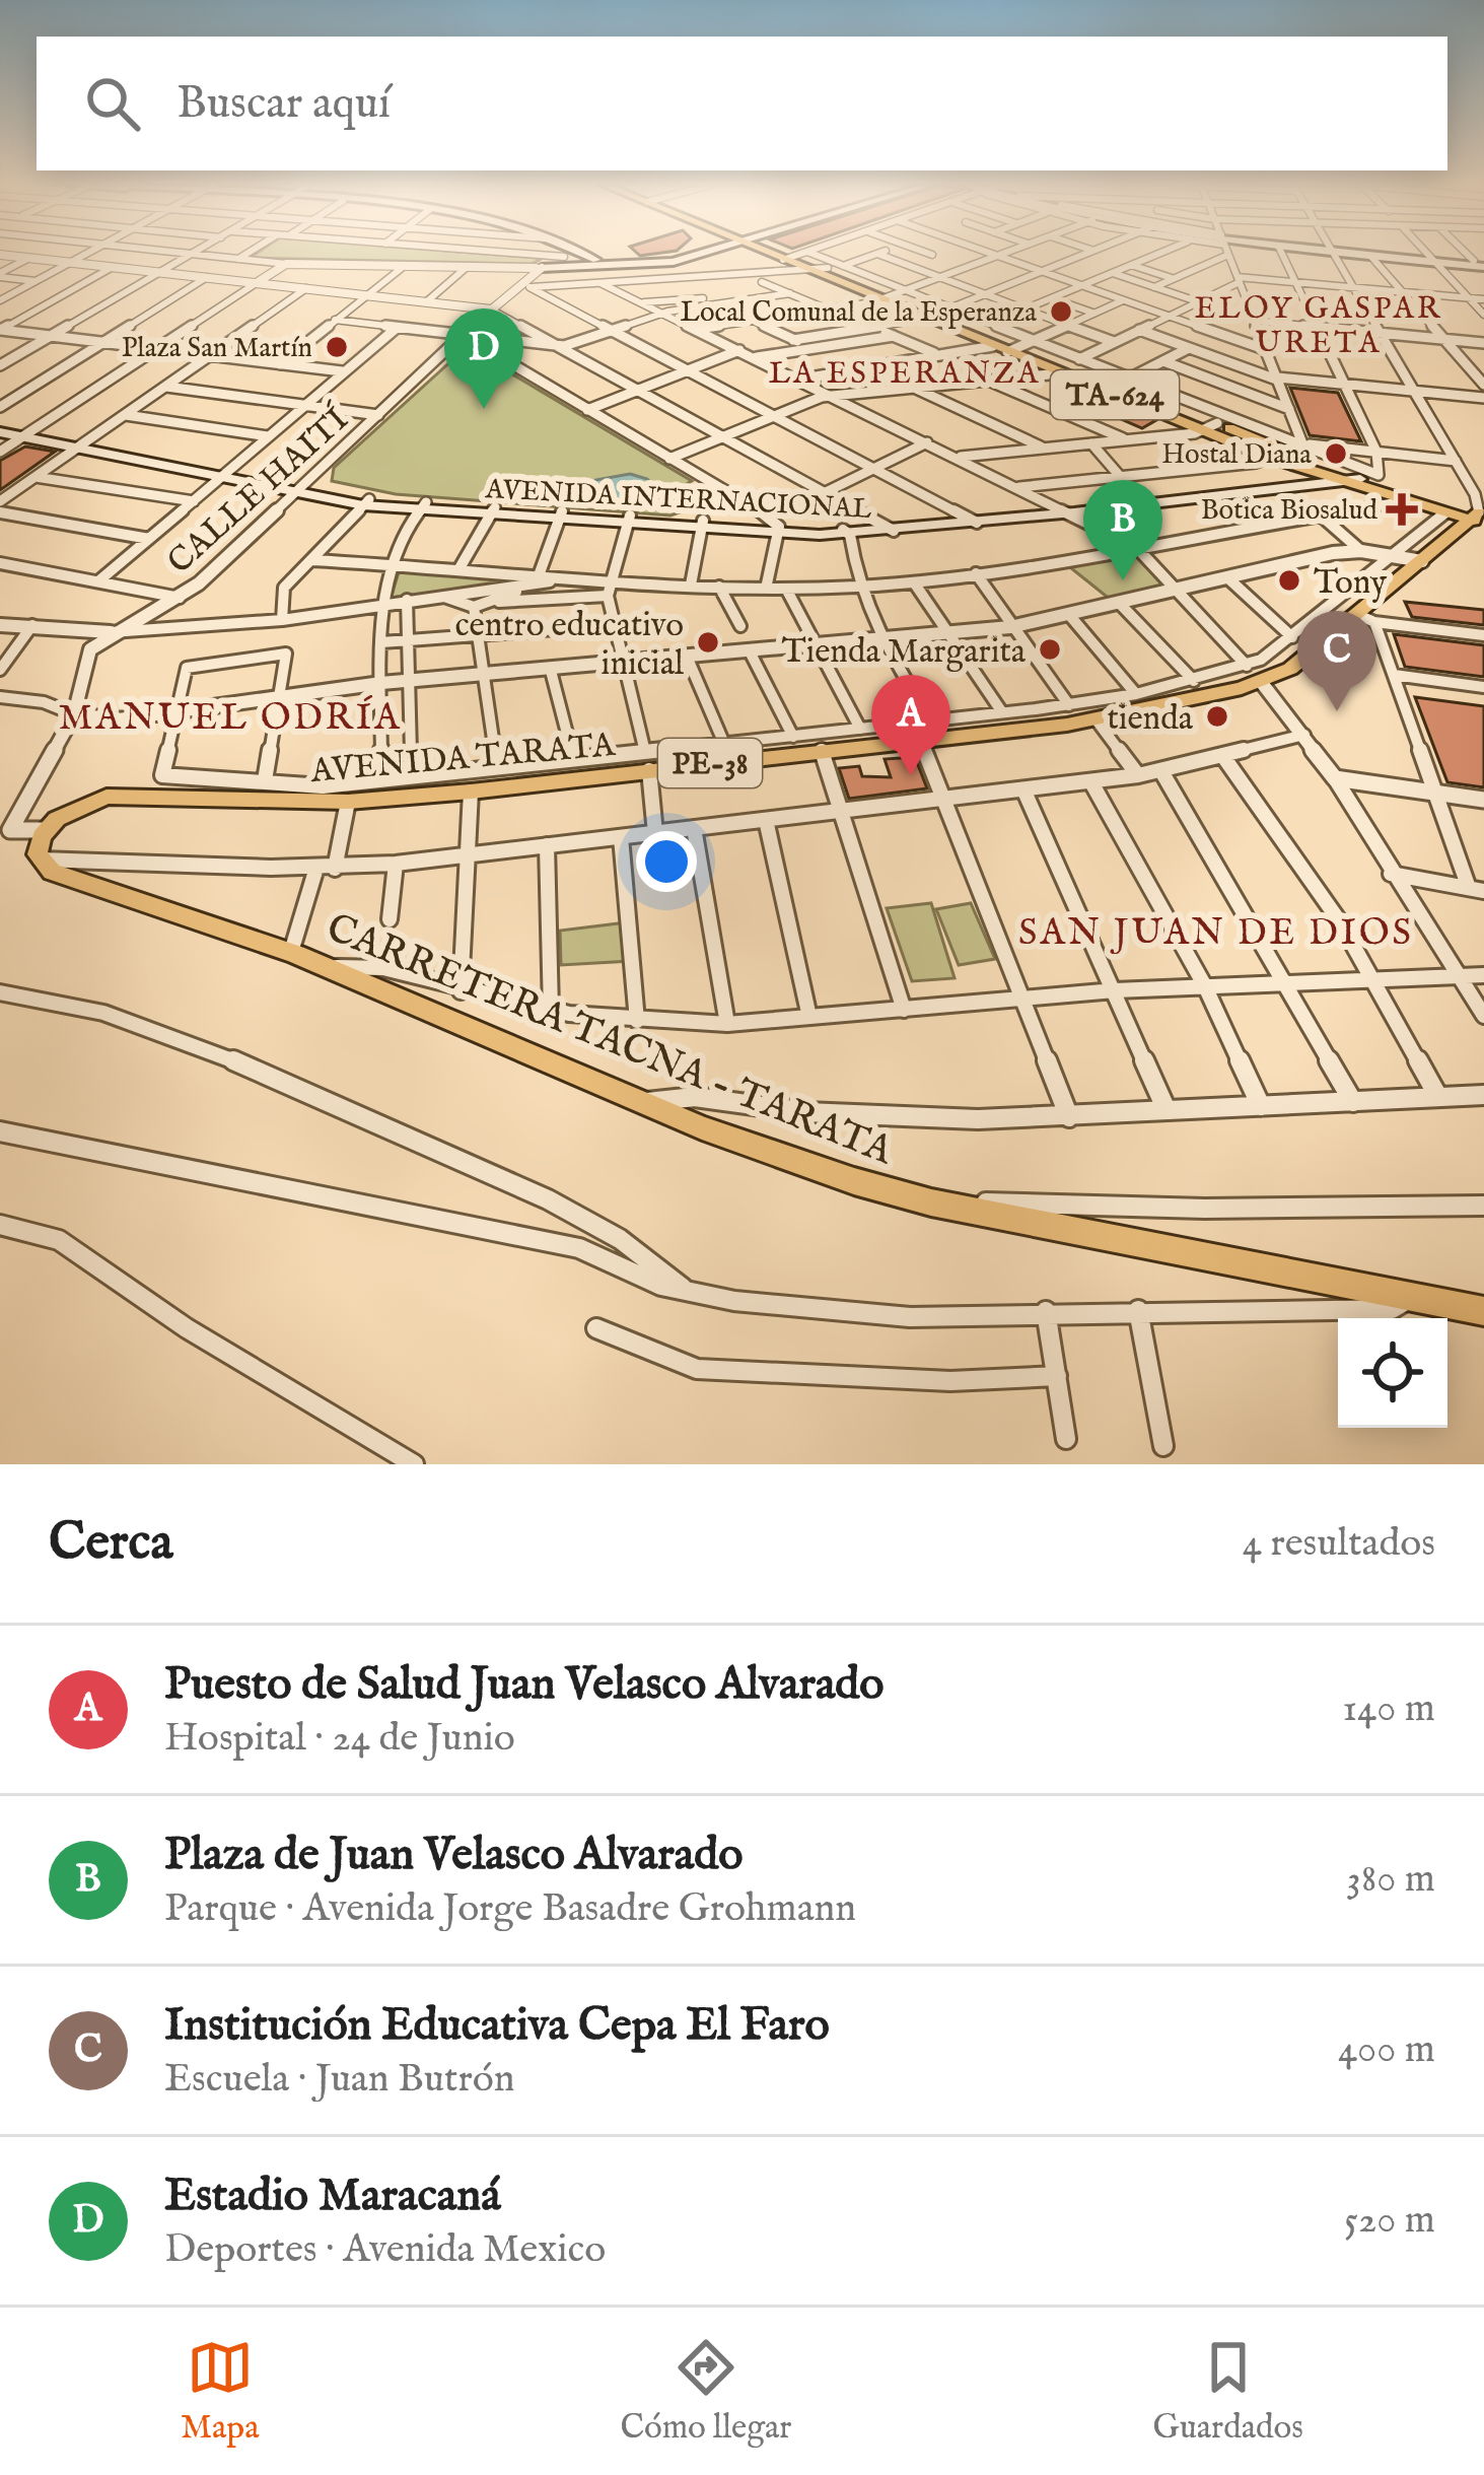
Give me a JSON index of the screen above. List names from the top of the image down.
{
  "streets": {
    "highway": [
      "TA-624",
      "AVENIDA TARATA",
      "PE-38",
      "CARRETERA TACNA - TARATA"
    ],
    "main road": ["AVENIDA INTERNACIONAL"],
    "street": ["CALLE HAITÍ"]
  },
  "crossings": [
    ["TA-624", "AVENIDA INTERNACIONAL"],
    ["TA-624", "AVENIDA TARATA"],
    ["CALLE HAITÍ", "AVENIDA INTERNACIONAL"]
  ],
  "districts": [
    "ELOY GASPAR URETA",
    "LA ESPERANZA",
    "MANUEL ODRÍA",
    "SAN JUAN DE DIOS"
  ],
  "places": {
    "other": [
      "Local Comunal de la Esperanza",
      "Plaza San Martín",
      "Hostal Diana",
      "Tony",
      "centro educativo inicial",
      "Tienda Margarita",
      "tienda"
    ],
    "health": ["Botica Biosalud"]
  },
  "page": {
    "search": "Buscar aquí",
    "pins": [
      "D",
      "B",
      "C",
      "A"
    ],
    "heading": ["Cerca", "4 resultados"],
    "list": [
      {
        "mark": "A",
        "name": "Puesto de Salud Juan Velasco Alvarado",
        "note": "Hospital · 24 de Junio",
        "value": "140 m"
      },
      {
        "mark": "B",
        "name": "Plaza de Juan Velasco Alvarado",
        "note": "Parque · Avenida Jorge Basadre Grohmann",
        "value": "380 m"
      },
      {
        "mark": "C",
        "name": "Institución Educativa Cepa El Faro",
        "note": "Escuela · Juan Butrón",
        "value": "400 m"
      },
      {
        "mark": "D",
        "name": "Estadio Maracaná",
        "note": "Deportes · Avenida Mexico",
        "value": "520 m"
      }
    ],
    "nav": ["Mapa", "Cómo llegar", "Guardados"]
  }
}
